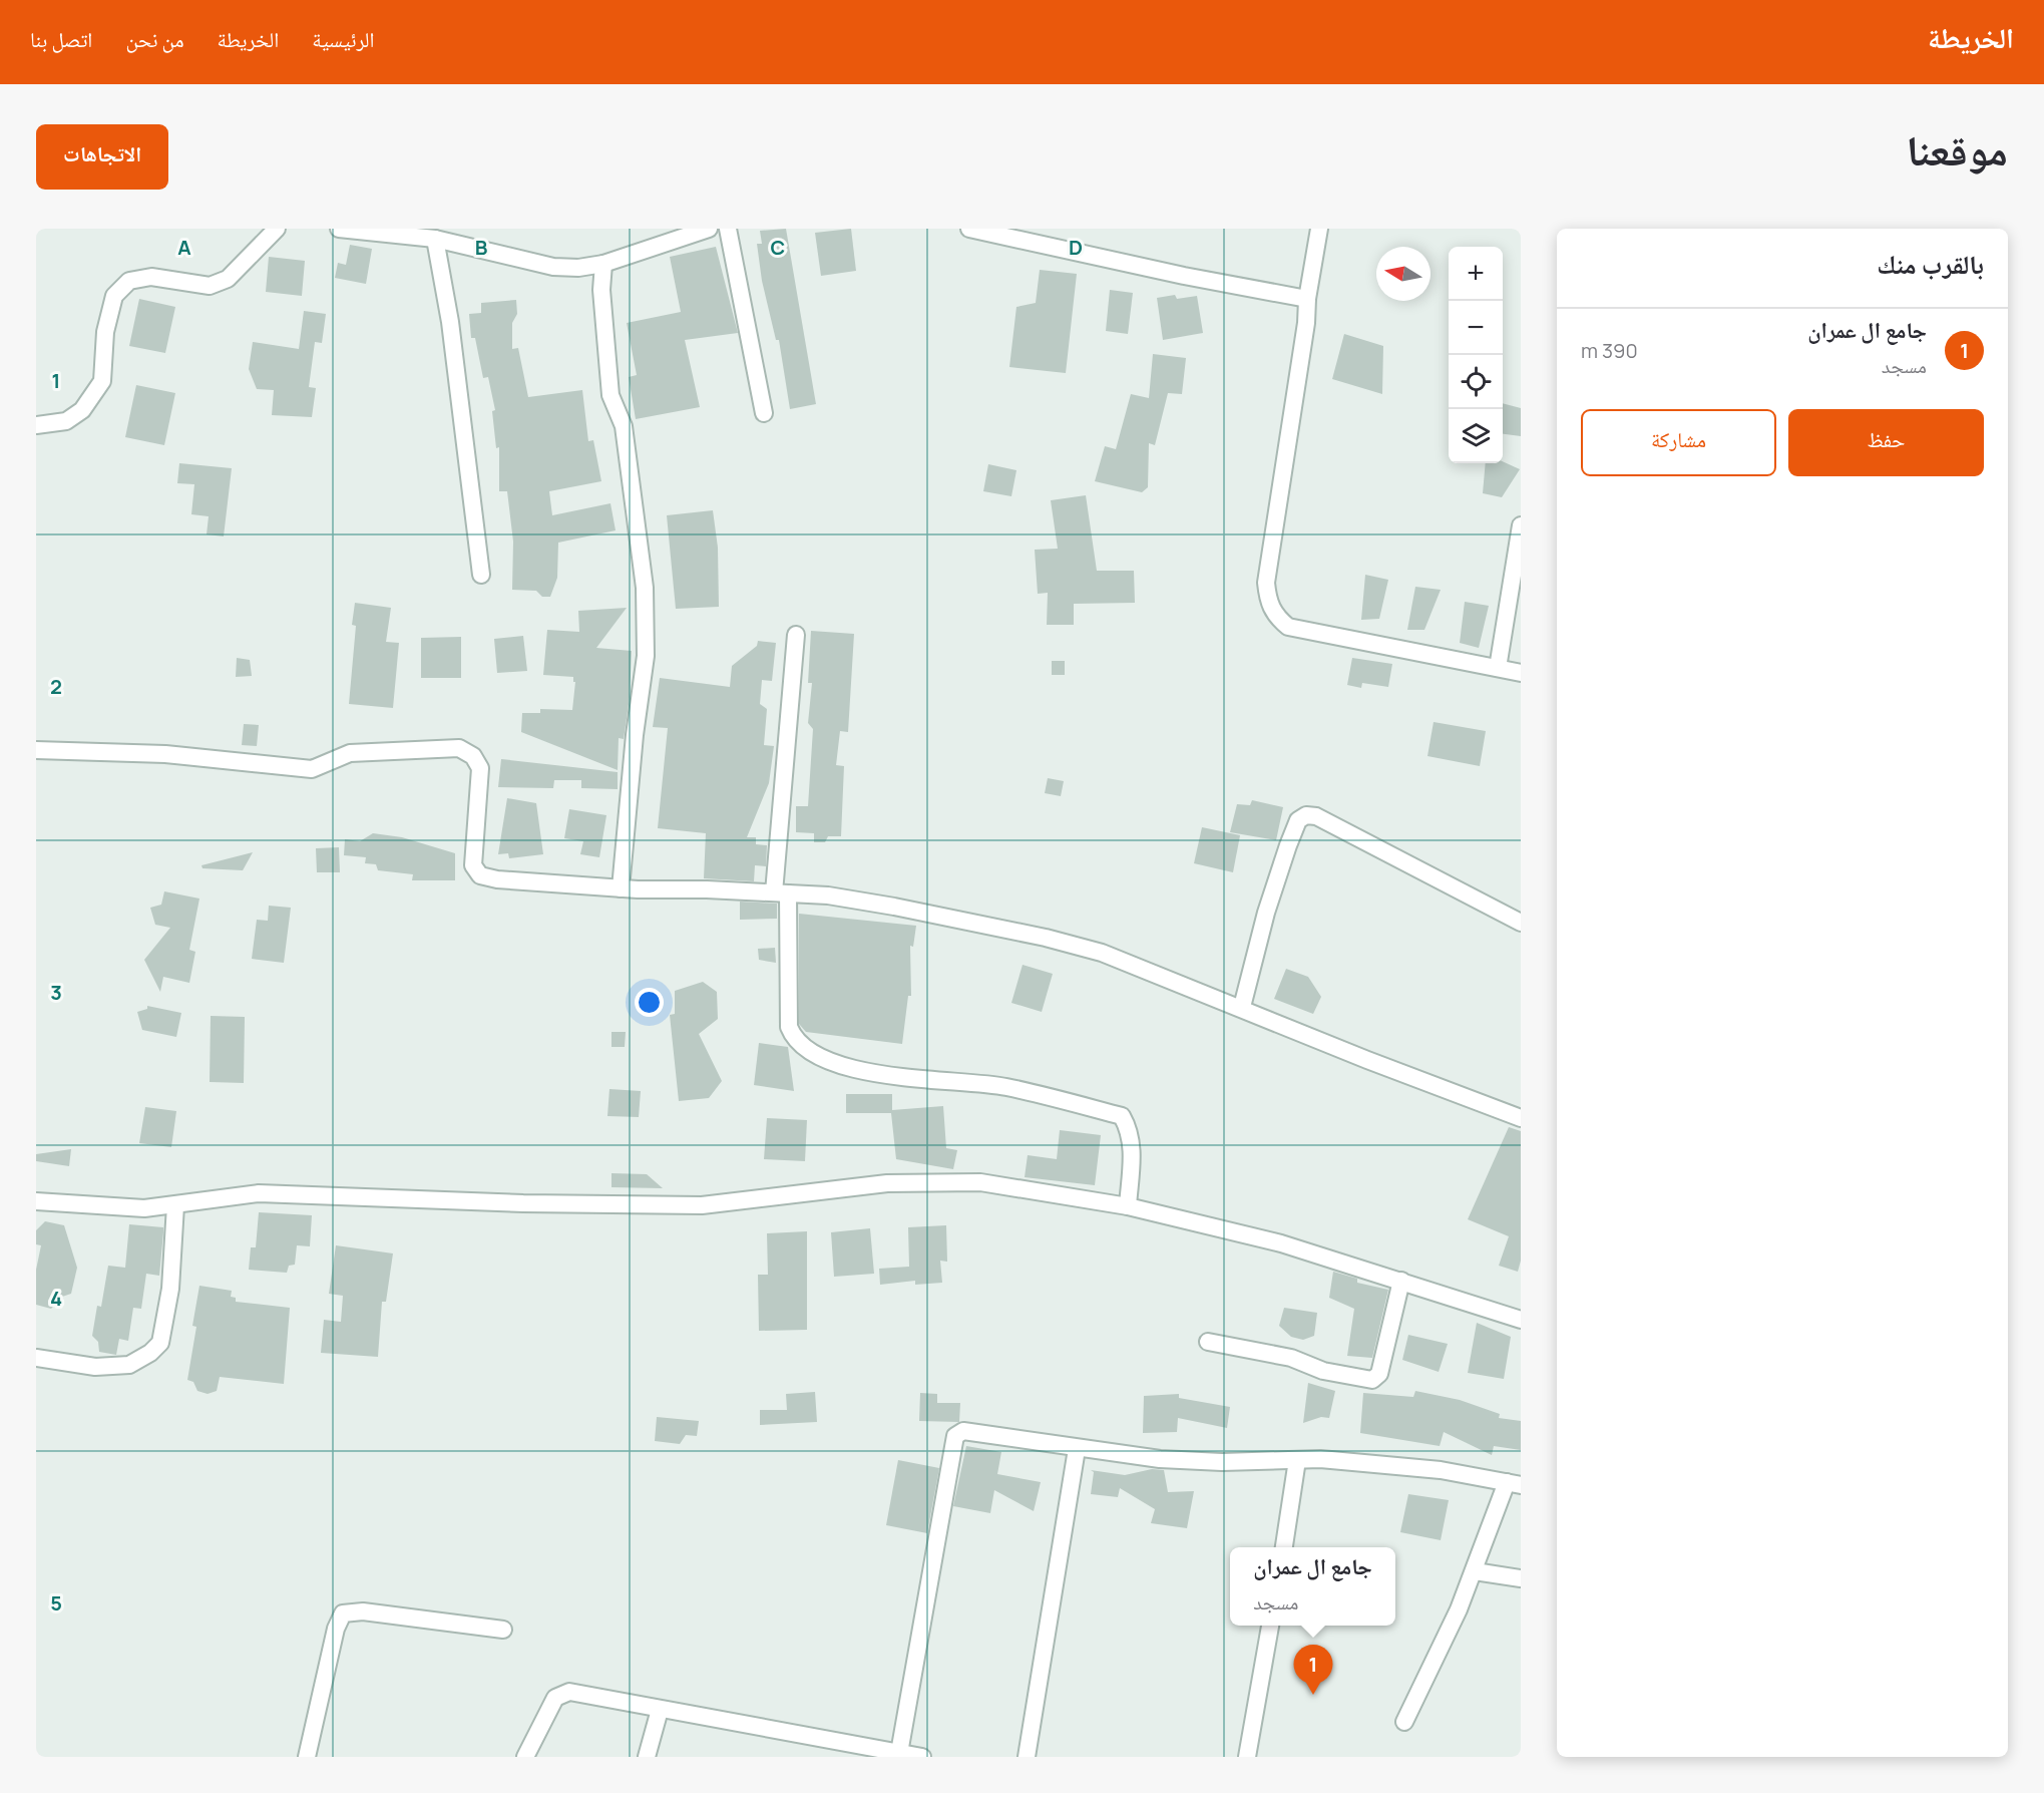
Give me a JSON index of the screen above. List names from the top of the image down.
{
  "north": "left",
  "page": {
    "header": "الخريطة",
    "nav": [
      "الرئيسية",
      "الخريطة",
      "من نحن",
      "اتصل بنا"
    ],
    "title": "موقعنا",
    "buttons": [
      "الاتجاهات",
      ["حفظ", "مشاركة"]
    ],
    "heading": "بالقرب منك",
    "map_buttons": ["+", "−"],
    "list": [
      {
        "mark": "1",
        "name": "جامع ال عمران",
        "note": "مسجد",
        "value": "390 m"
      }
    ],
    "popup": ["جامع ال عمران", "مسجد"],
    "pins": "1"
  },
  "grid": {
    "columns": [
      "A",
      "B",
      "C",
      "D"
    ],
    "rows": [
      "1",
      "2",
      "3",
      "4",
      "5"
    ]
  }
}
